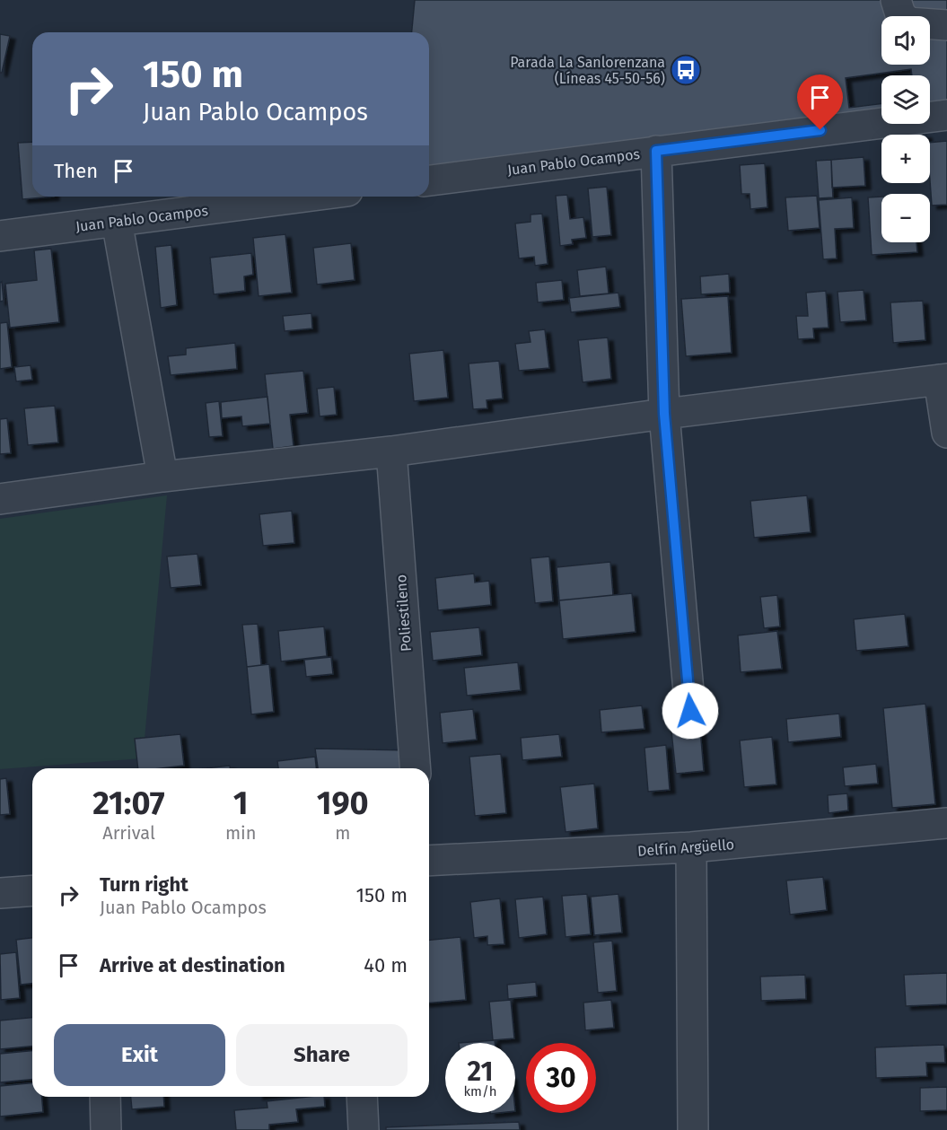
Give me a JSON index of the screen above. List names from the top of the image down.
{
  "streets": {
    "street": ["Juan Pablo Ocampos", "Poliestileno", "Delfín Argüello"]
  },
  "places": {
    "bus stop": ["Parada La Sanlorenzana (Líneas 45-50-56)"]
  },
  "page": {
    "map_buttons": ["+", "−"],
    "turn": ["150 m", "Juan Pablo Ocampos"],
    "then": "Then",
    "eta": [
      "21:07",
      "Arrival",
      "1",
      "min",
      "190",
      "m"
    ],
    "list": [
      {
        "name": "Turn right",
        "note": "Juan Pablo Ocampos",
        "value": "150 m"
      },
      {
        "name": "Arrive at destination",
        "value": "40 m"
      }
    ],
    "buttons": ["Exit", "Share"],
    "speed": "21 km/h",
    "limit": "30"
  }
}
